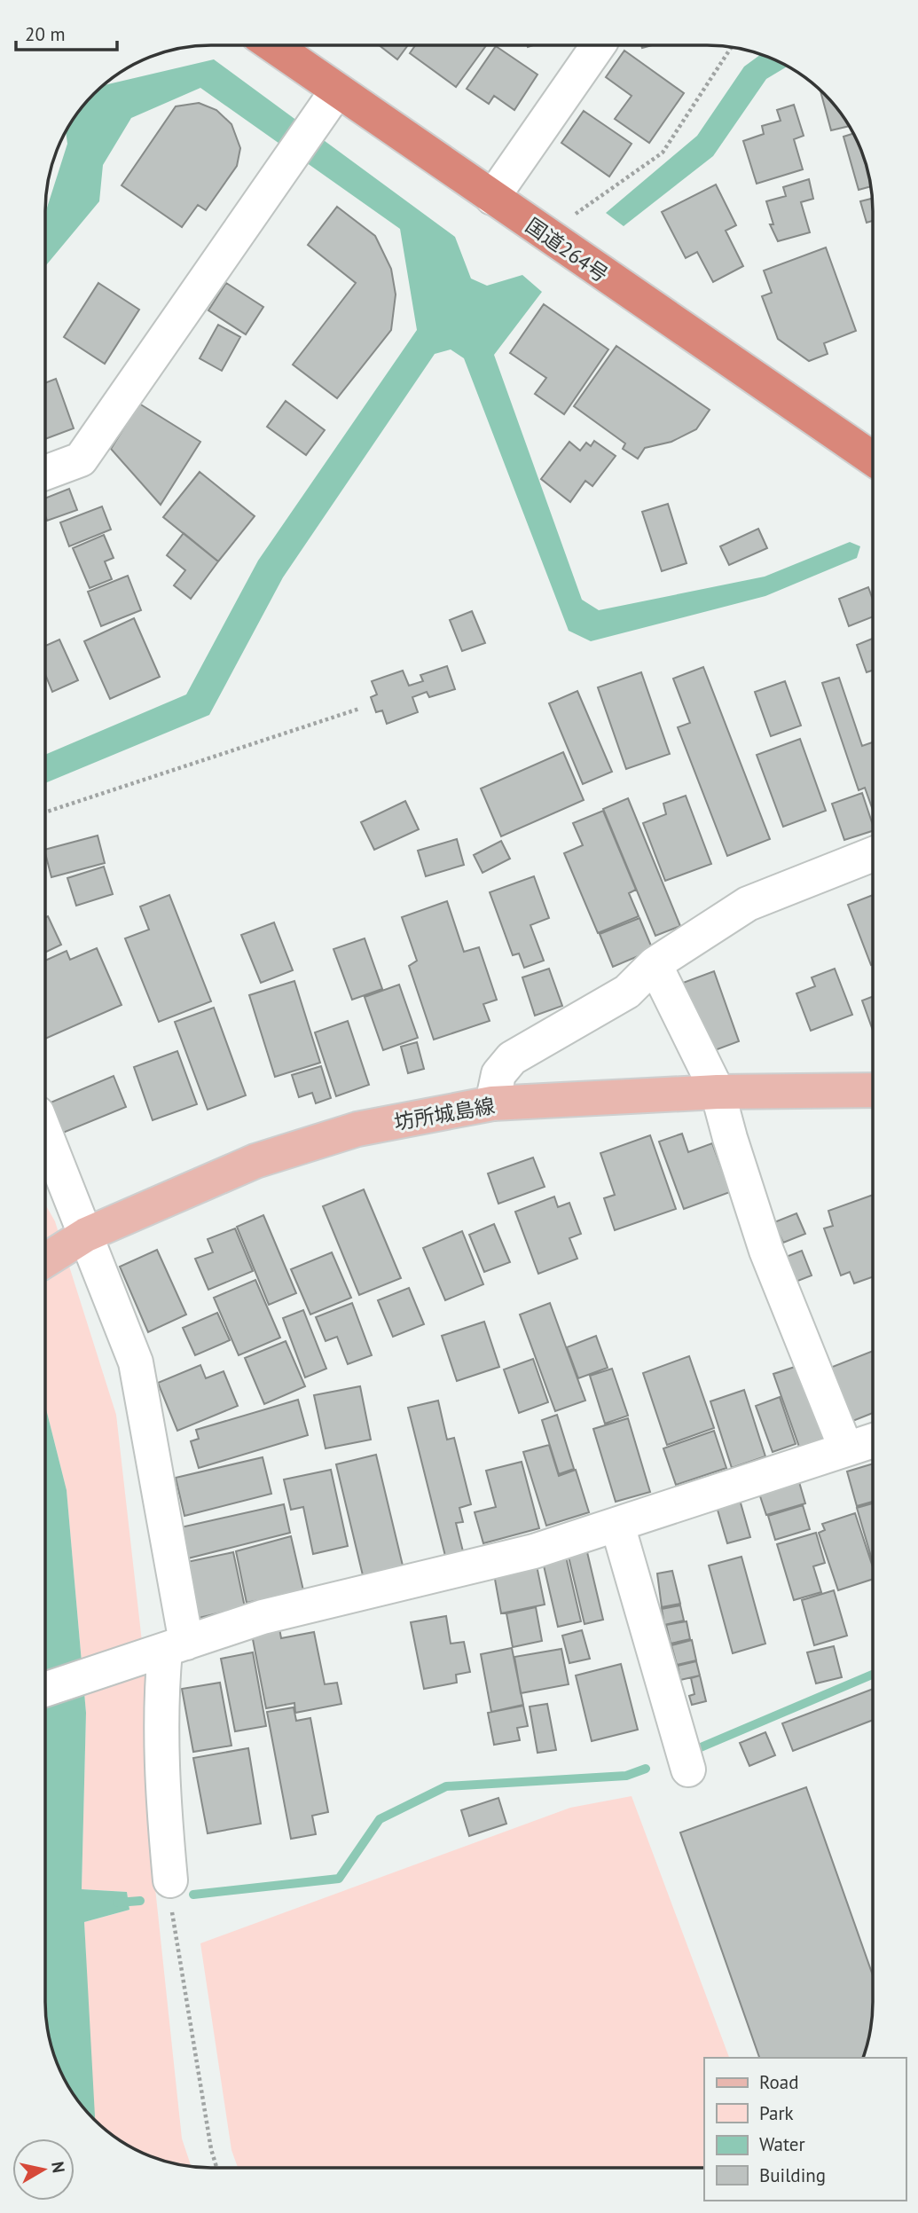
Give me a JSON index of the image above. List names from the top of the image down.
{
  "streets": {
    "highway": ["国道264号"],
    "main road": ["坊所城島線"]
  },
  "legend": [
    "Road",
    "Park",
    "Water",
    "Building"
  ],
  "scale_bar": "20 m",
  "north": "right"
}
